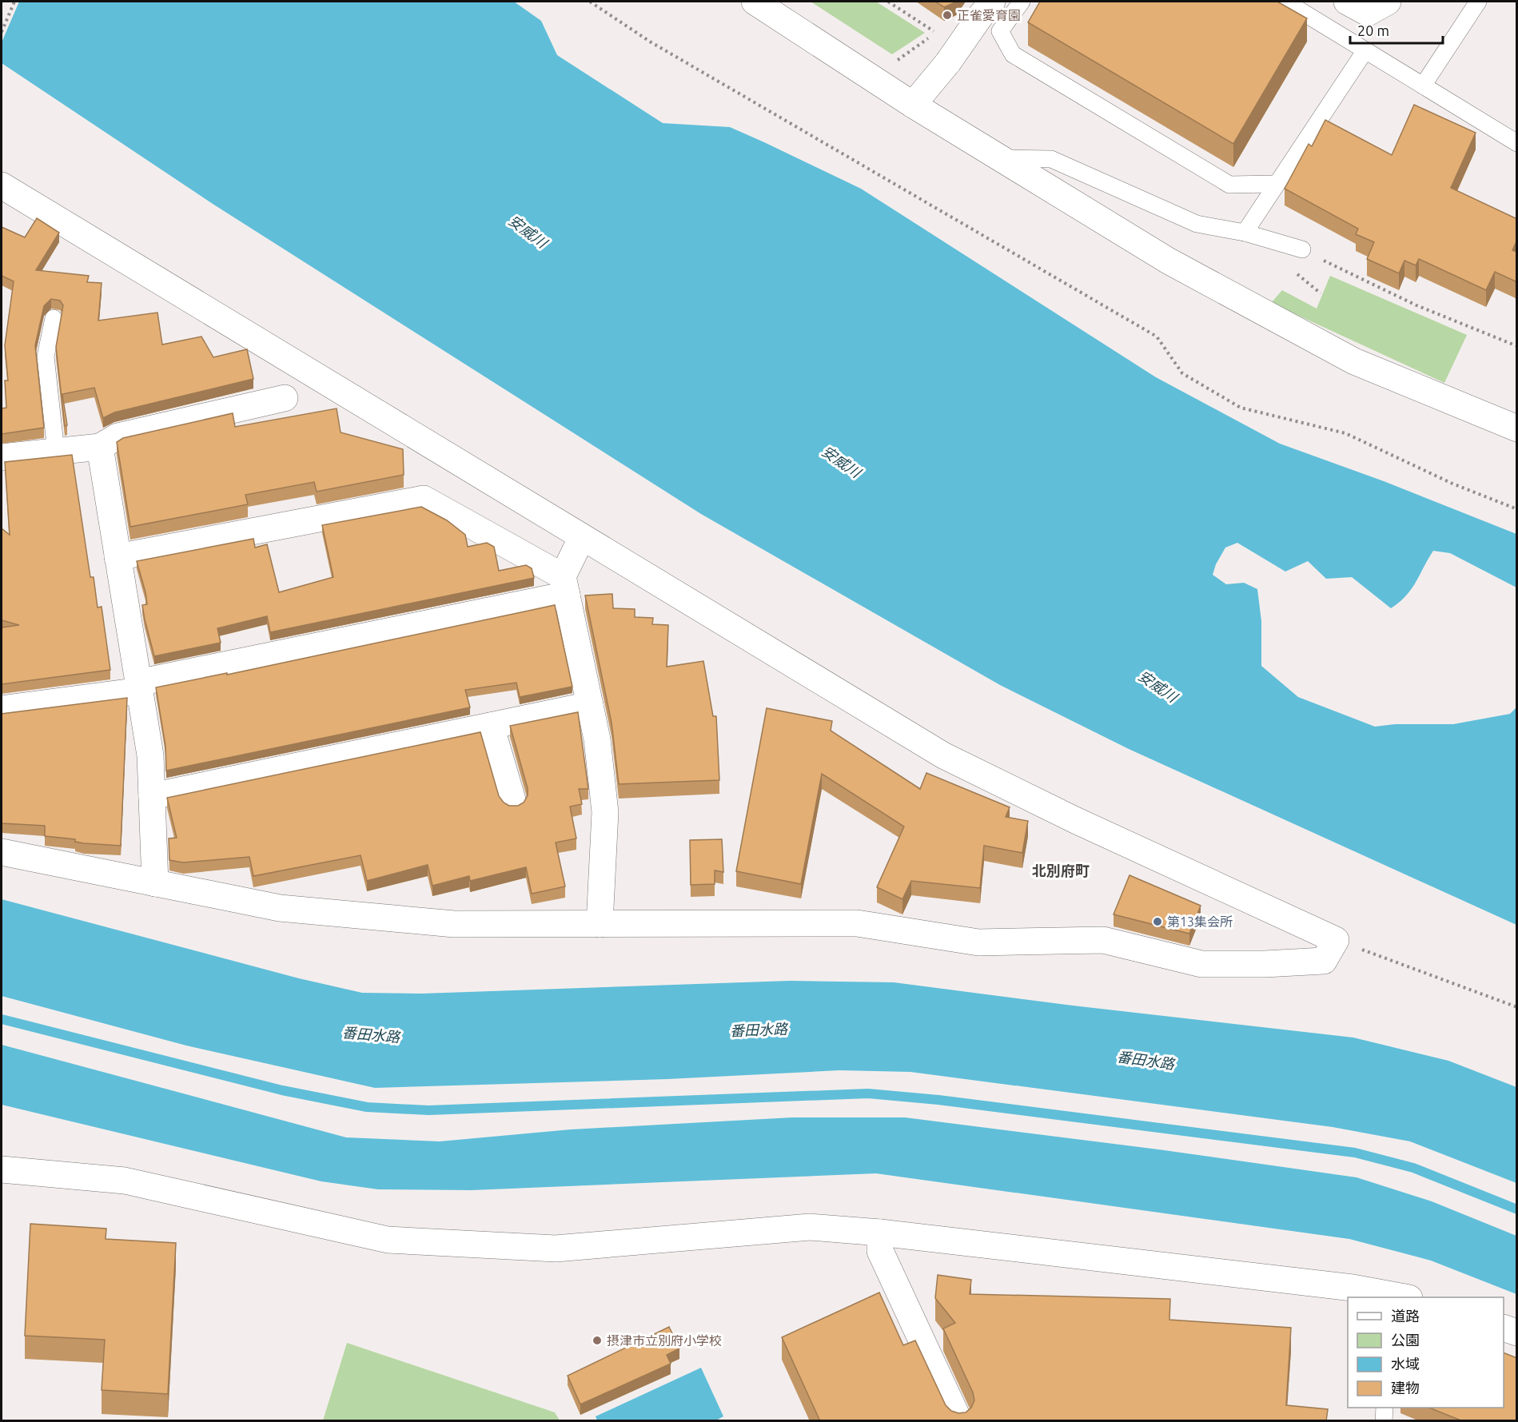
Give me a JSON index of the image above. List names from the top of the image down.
{
  "districts": ["北別府町"],
  "water": ["安威川", "番田水路"],
  "places": ["正雀愛育園", "第13集会所", "摂津市立別府小学校"],
  "legend": [
    "道路",
    "公園",
    "水域",
    "建物"
  ],
  "scale_bar": "20 m"
}
